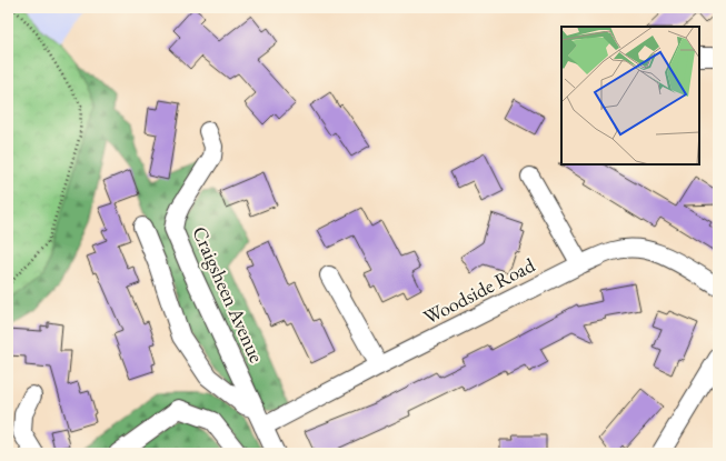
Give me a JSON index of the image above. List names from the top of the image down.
{
  "streets": {
    "street": ["Woodside Road", "Craigsheen Avenue"]
  },
  "crossings": [
    ["Woodside Road", "Craigsheen Avenue"]
  ]
}
